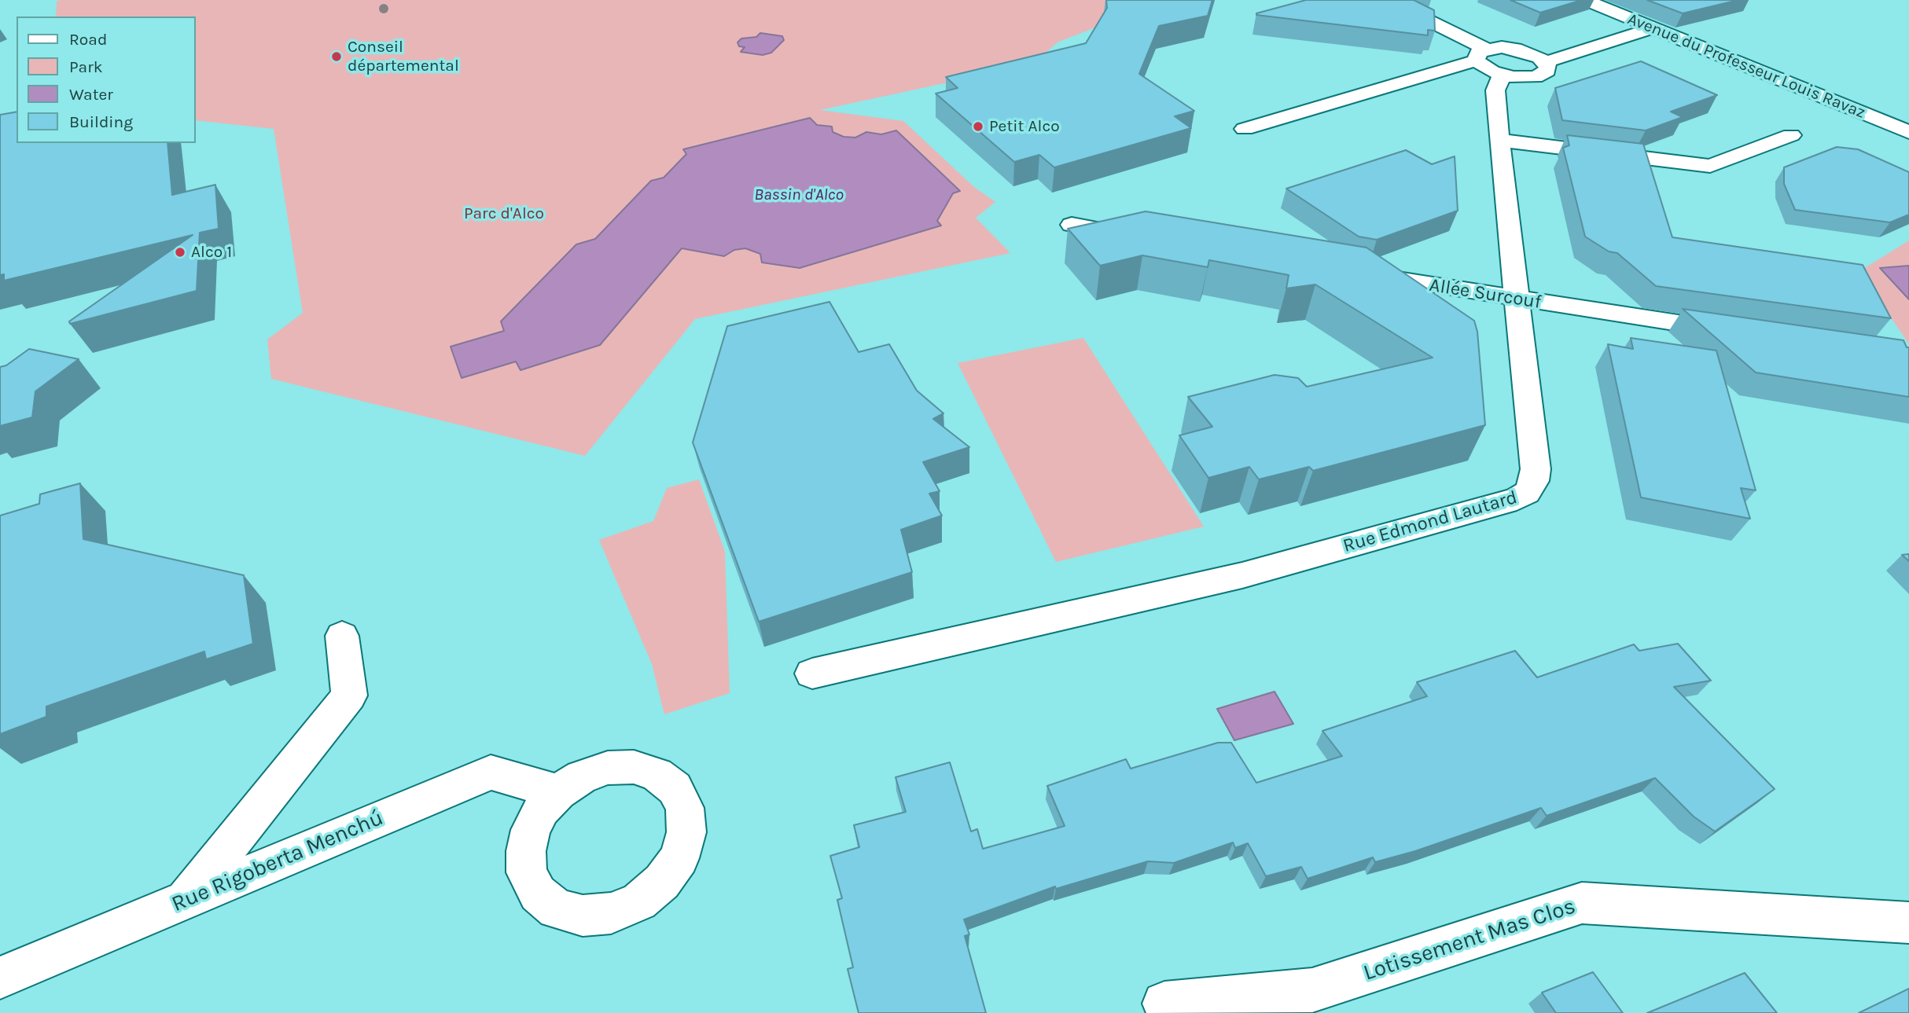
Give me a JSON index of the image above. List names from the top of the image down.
{
  "streets": {
    "street": [
      "Avenue du Professeur Louis Ravaz",
      "Allée Surcouf",
      "Rue Edmond Lautard",
      "Rue Rigoberta Menchú",
      "Lotissement Mas Clos"
    ]
  },
  "crossings": [
    ["Allée Surcouf", "Rue Edmond Lautard"]
  ],
  "water": ["Bassin d'Alco"],
  "parks": ["Parc d'Alco"],
  "places": ["Conseil départemental", "Petit Alco", "Alco 1"],
  "legend": [
    "Road",
    "Park",
    "Water",
    "Building"
  ]
}
